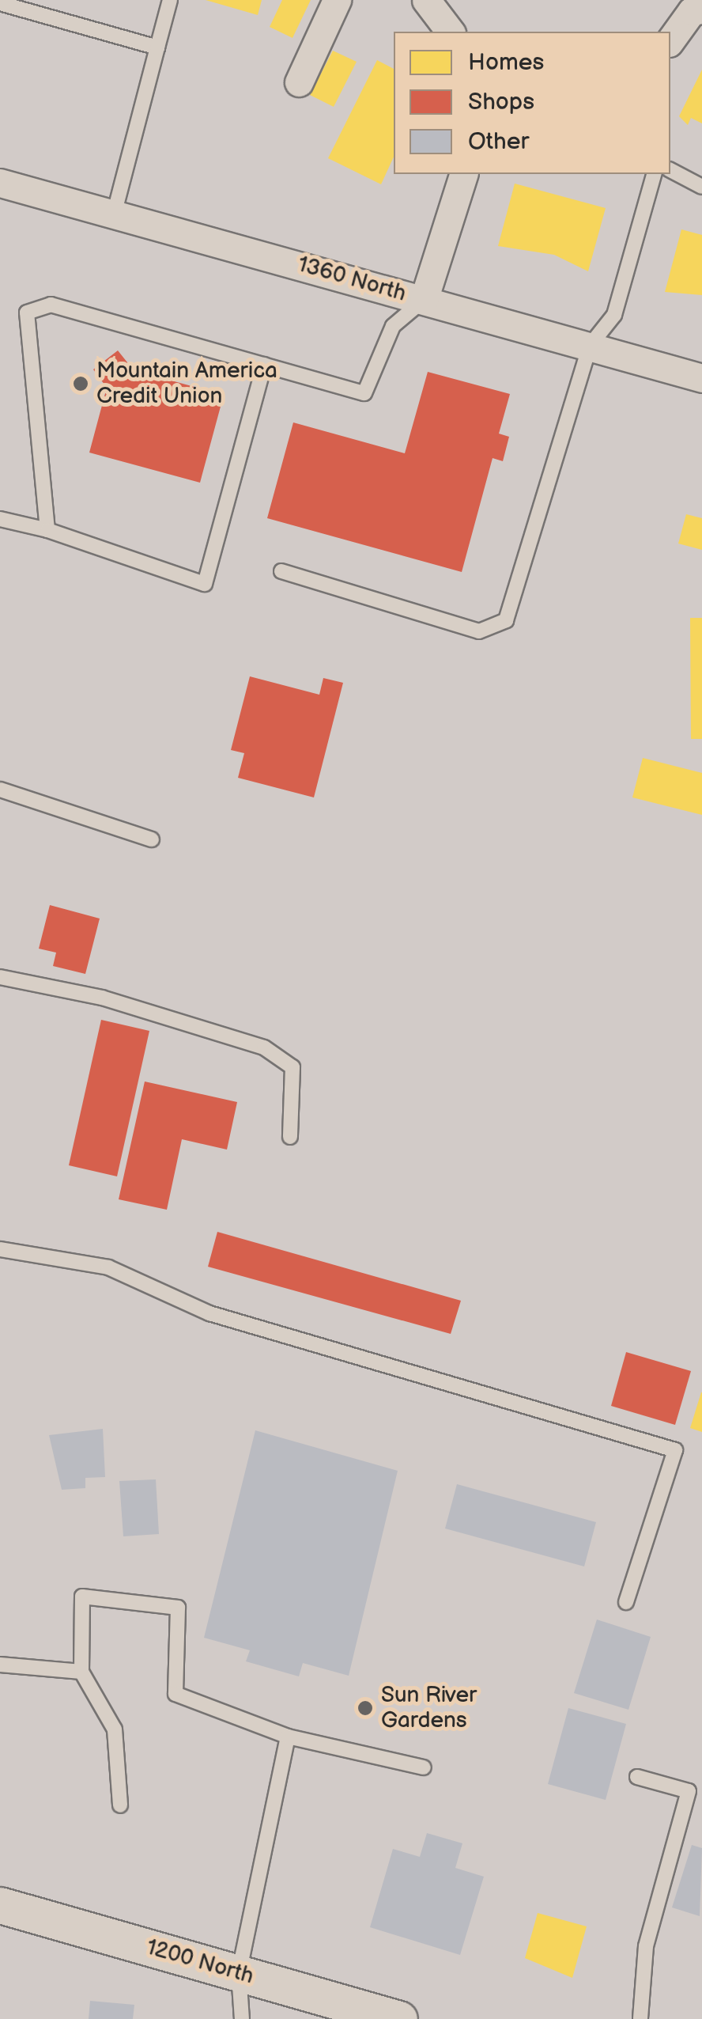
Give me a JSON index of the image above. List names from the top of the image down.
{
  "streets": {
    "street": ["1360 North", "1200 North"]
  },
  "places": ["Mountain America Credit Union", "Sun River Gardens"],
  "legend": ["Homes", "Shops", "Other"]
}
